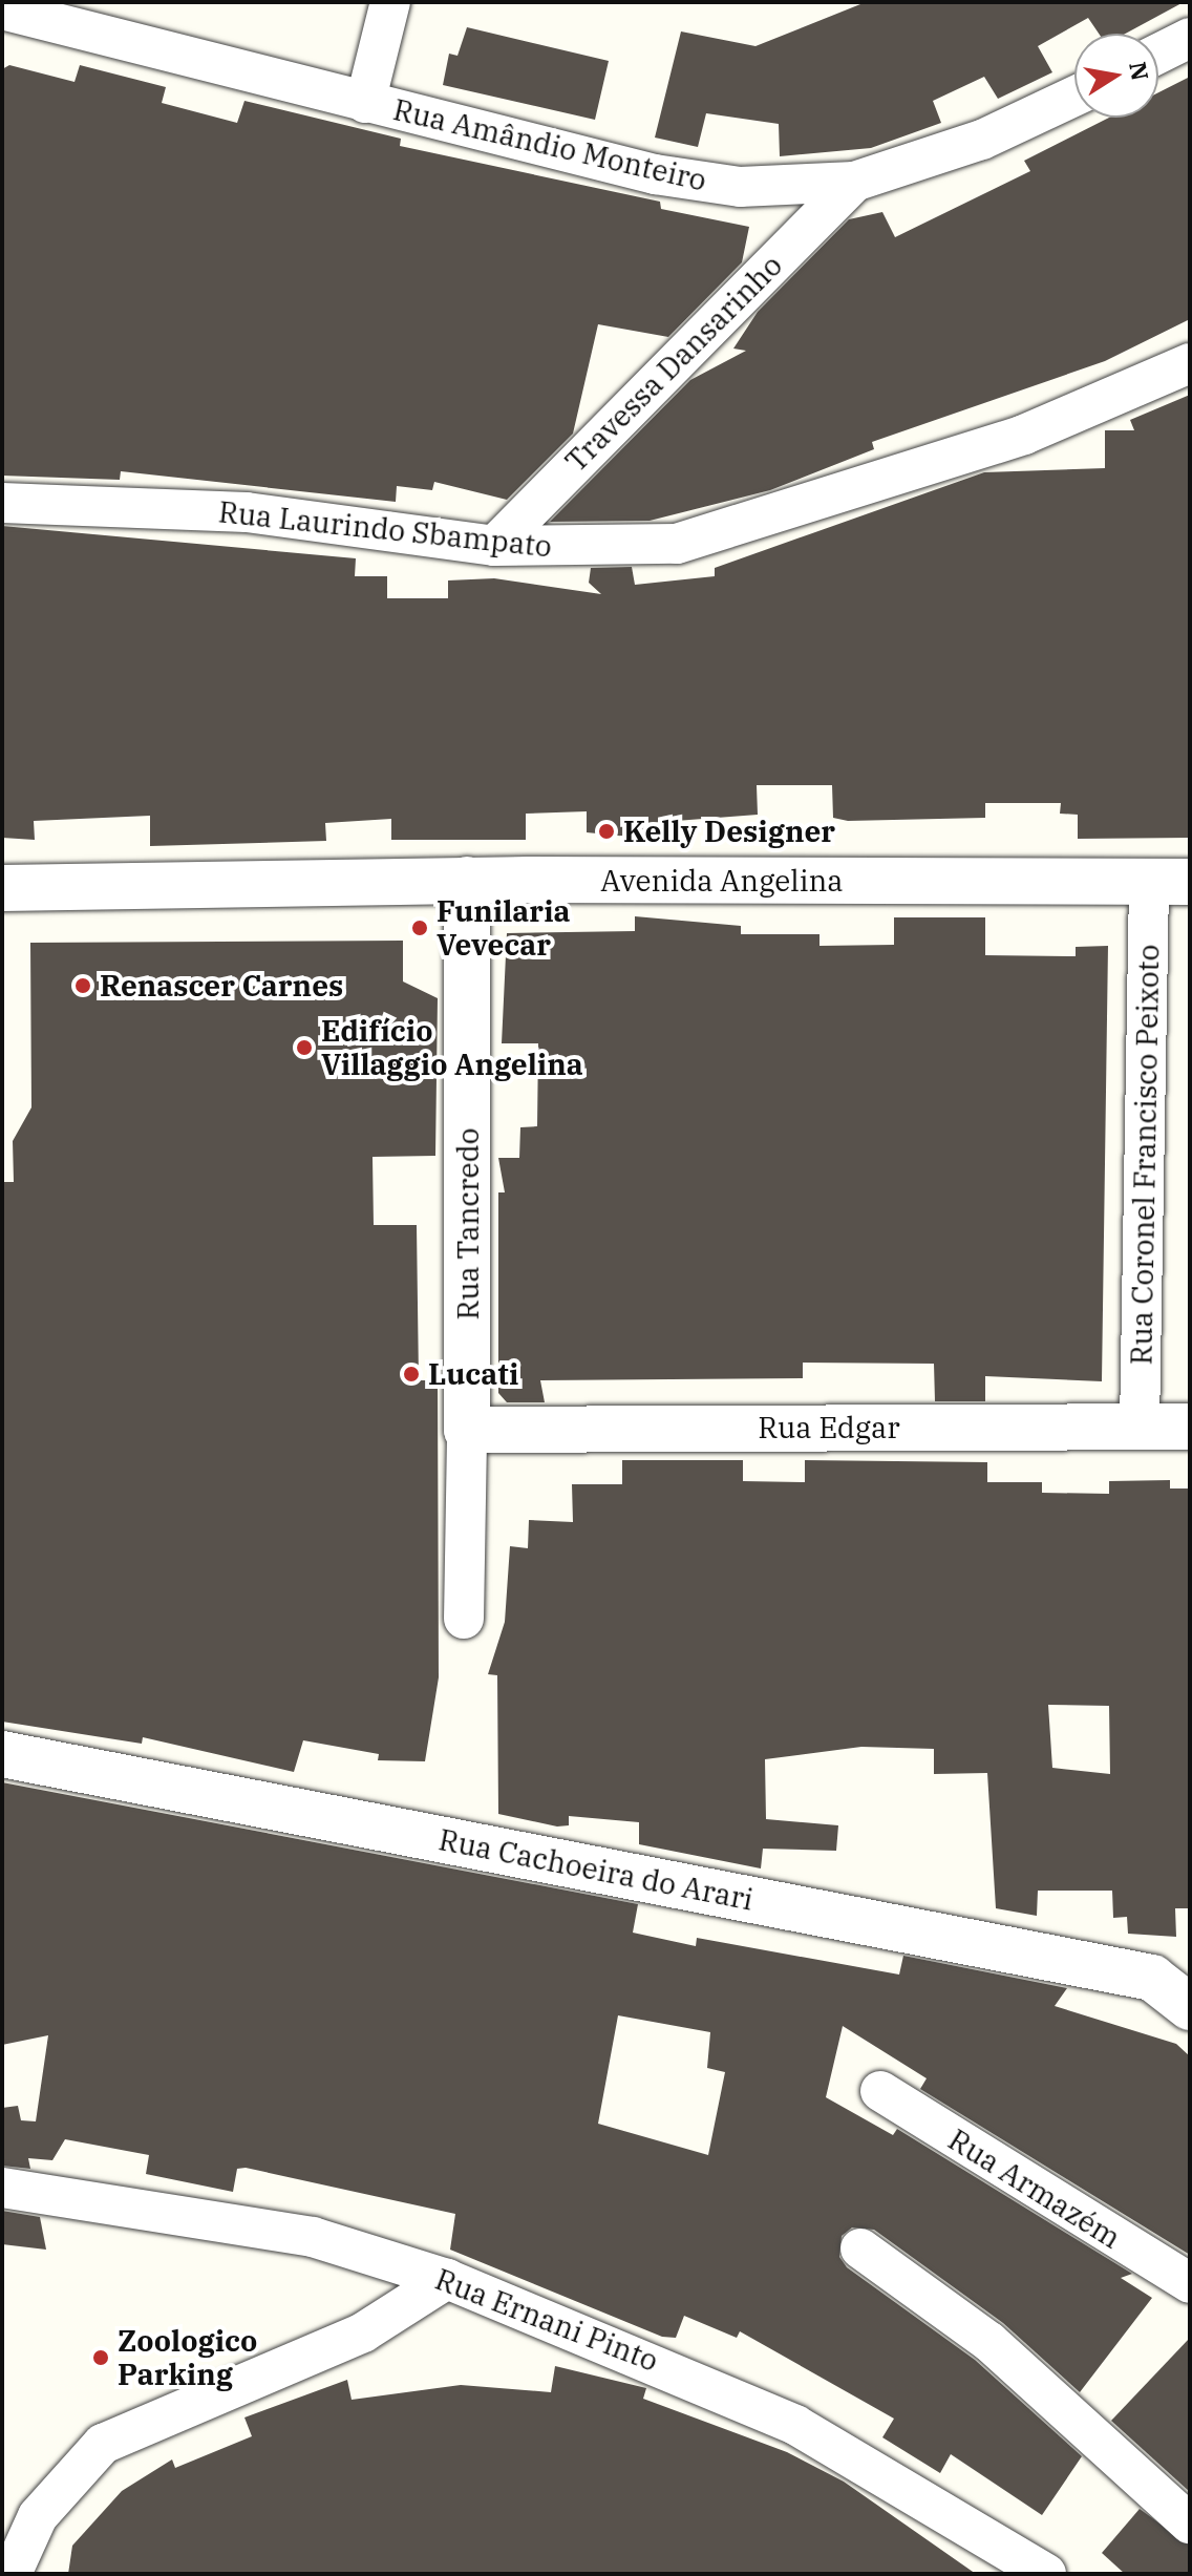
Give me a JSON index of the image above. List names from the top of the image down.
{
  "streets": {
    "street": [
      "Rua Amândio Monteiro",
      "Travessa Dansarinho",
      "Rua Laurindo Sbampato",
      "Avenida Angelina",
      "Rua Coronel Francisco Peixoto",
      "Rua Tancredo",
      "Rua Edgar",
      "Rua Cachoeira do Arari",
      "Rua Armazém",
      "Rua Ernani Pinto"
    ]
  },
  "crossings": [
    ["Rua Amândio Monteiro", "Travessa Dansarinho"],
    ["Travessa Dansarinho", "Rua Laurindo Sbampato"],
    ["Avenida Angelina", "Rua Coronel Francisco Peixoto"],
    ["Avenida Angelina", "Rua Tancredo"],
    ["Rua Coronel Francisco Peixoto", "Rua Edgar"],
    ["Rua Tancredo", "Rua Edgar"]
  ],
  "places": [
    "Kelly Designer",
    "Funilaria Vevecar",
    "Renascer Carnes",
    "Edifício Villaggio Angelina",
    "Lucati",
    "Zoologico Parking"
  ],
  "north": "right"
}
